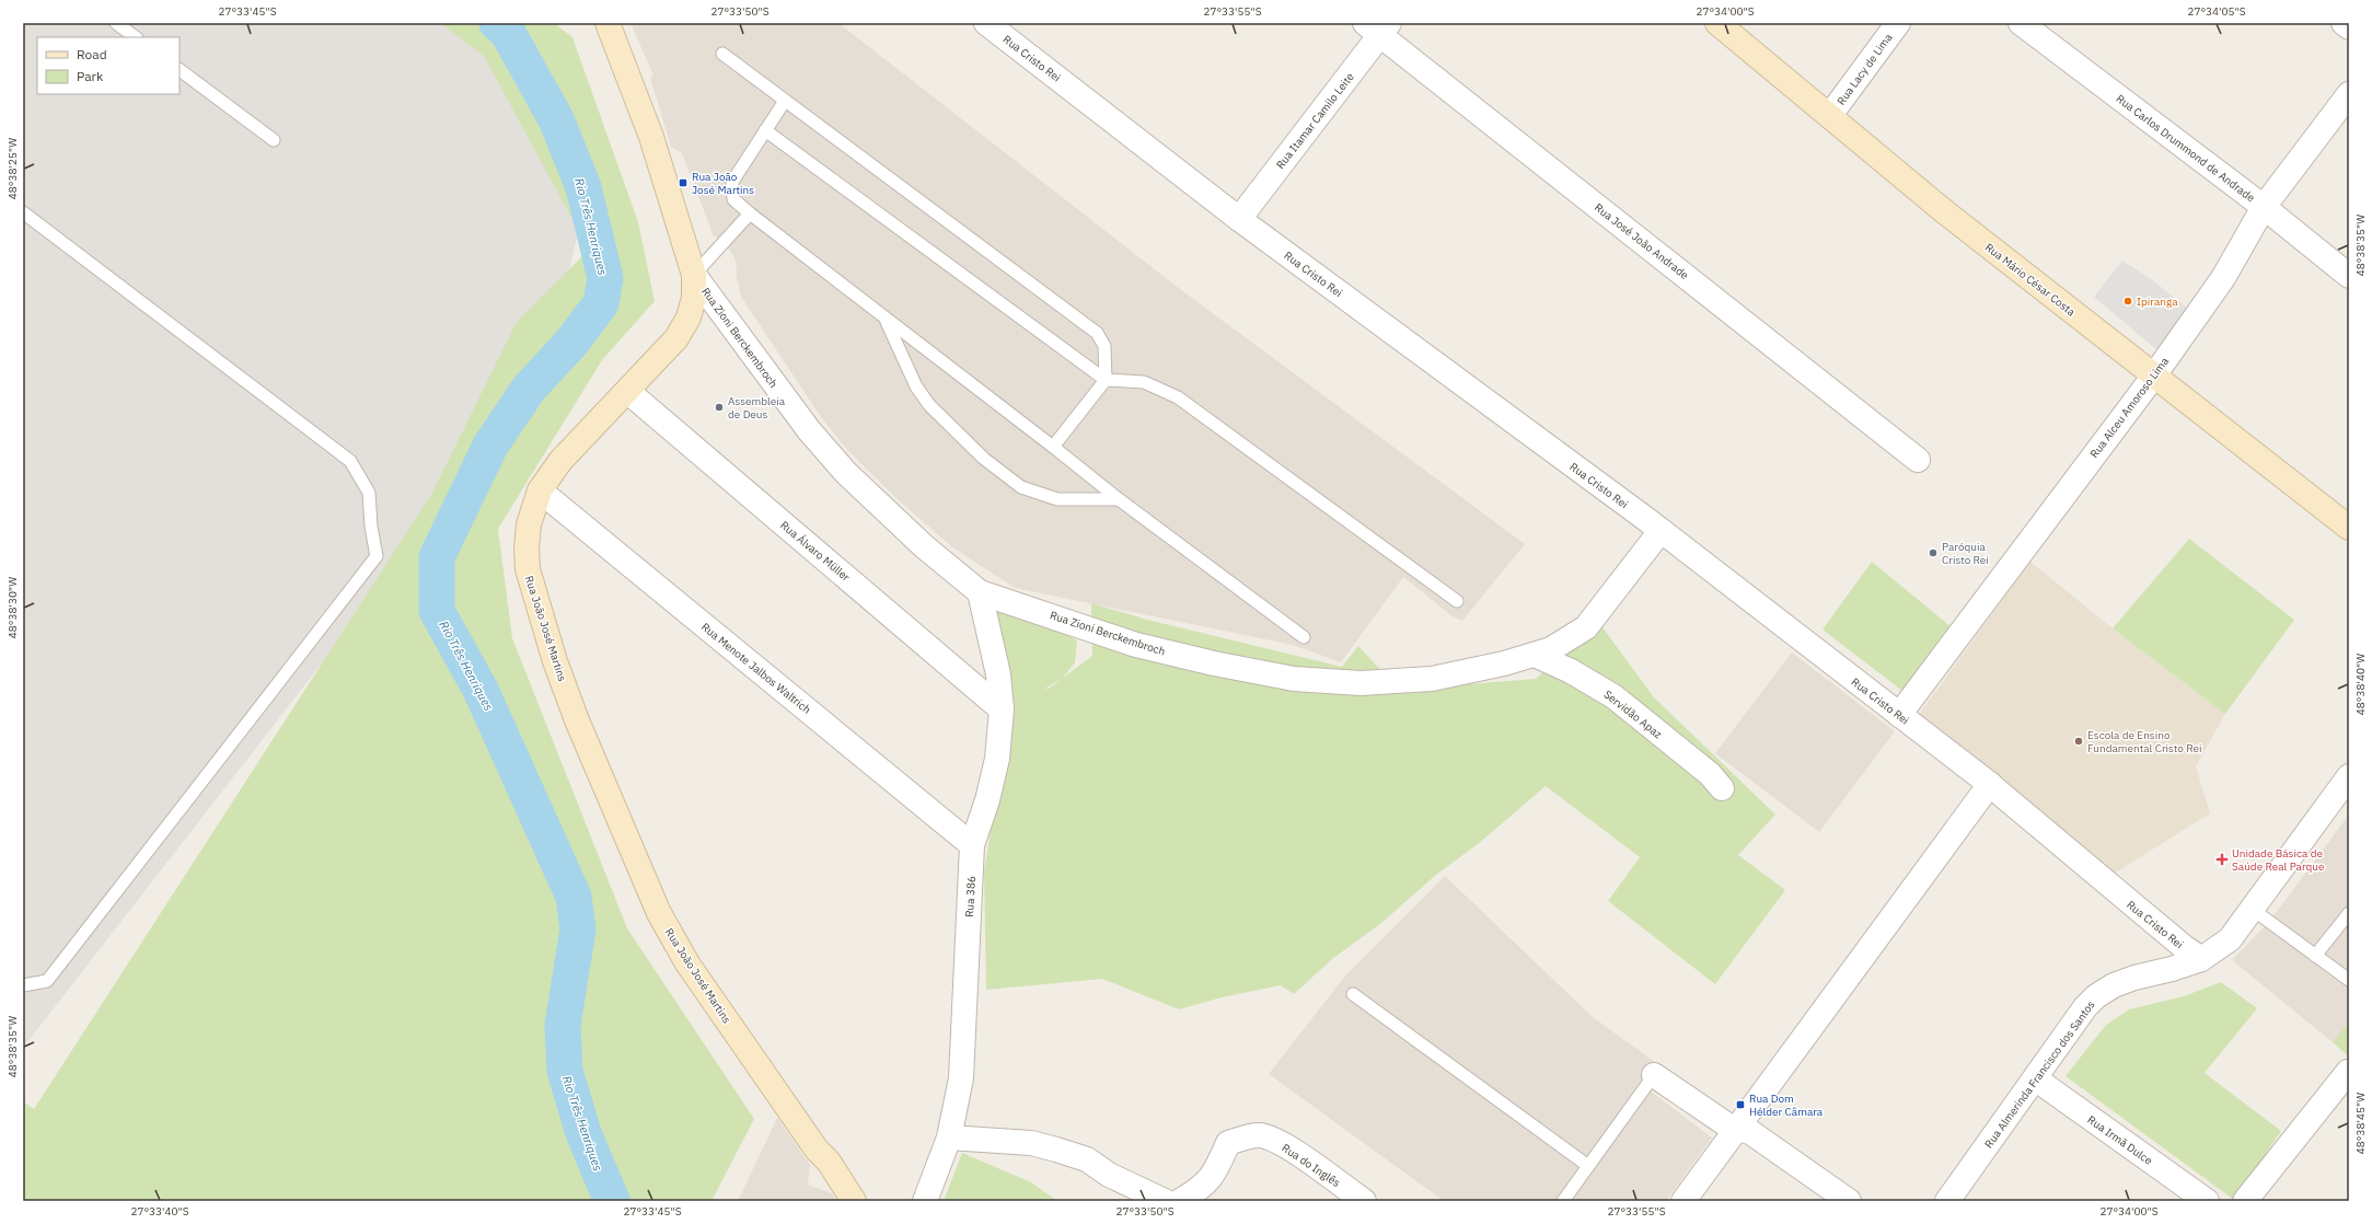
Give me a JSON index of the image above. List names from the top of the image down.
{
  "streets": {
    "main road": ["Rua Mário César Costa", "Rua João José Martins"],
    "street": [
      "Rua Cristo Rei",
      "Rua Lacy de Lima",
      "Rua Itamar Camilo Leite",
      "Rua Carlos Drummond de Andrade",
      "Rua José João Andrade",
      "Rua Zioni Berckembroch",
      "Rua Alceu Amoroso Lima",
      "Rua Álvaro Müller",
      "Rua Menote Jalbos Waltrich",
      "Servidão Apaz",
      "Rua 386",
      "Rua Almerinda Francisco dos Santos",
      "Rua Irmã Dulce",
      "Rua do Inglês"
    ]
  },
  "crossings": [
    ["Rua Cristo Rei", "Rua Itamar Camilo Leite"],
    ["Rua Cristo Rei", "Rua Zioni Berckembroch"],
    ["Rua Cristo Rei", "Rua Alceu Amoroso Lima"],
    ["Rua Cristo Rei", "Rua Almerinda Francisco dos Santos"],
    ["Rua Lacy de Lima", "Rua Mário César Costa"],
    ["Rua Itamar Camilo Leite", "Rua José João Andrade"],
    ["Rua Carlos Drummond de Andrade", "Rua Alceu Amoroso Lima"],
    ["Rua Mário César Costa", "Rua Alceu Amoroso Lima"],
    ["Rua Zioni Berckembroch", "Rua João José Martins"],
    ["Rua Zioni Berckembroch", "Servidão Apaz"],
    ["Rua Zioni Berckembroch", "Rua 386"],
    ["Rua Álvaro Müller", "Rua João José Martins"],
    ["Rua Álvaro Müller", "Rua 386"],
    ["Rua João José Martins", "Rua Menote Jalbos Waltrich"],
    ["Rua Menote Jalbos Waltrich", "Rua 386"],
    ["Rua Almerinda Francisco dos Santos", "Rua Irmã Dulce"]
  ],
  "water": ["Rio Três Henriques"],
  "places": {
    "transit": ["Rua João José Martins", "Rua Dom Hélder Câmara"],
    "other": [
      "Ipiranga",
      "Assembleia de Deus",
      "Paróquia Cristo Rei",
      "Escola de Ensino Fundamental Cristo Rei"
    ],
    "health": ["Unidade Básica de Saúde Real Parque"]
  },
  "legend": ["Road", "Park"],
  "coordinates": [
    "27°33'45\"S",
    "27°33'50\"S",
    "27°33'55\"S",
    "27°34'00\"S",
    "27°34'05\"S",
    "48°38'25\"W",
    "48°38'35\"W",
    "48°38'30\"W",
    "48°38'40\"W",
    "48°38'45\"W",
    "27°33'40\"S"
  ]
}
